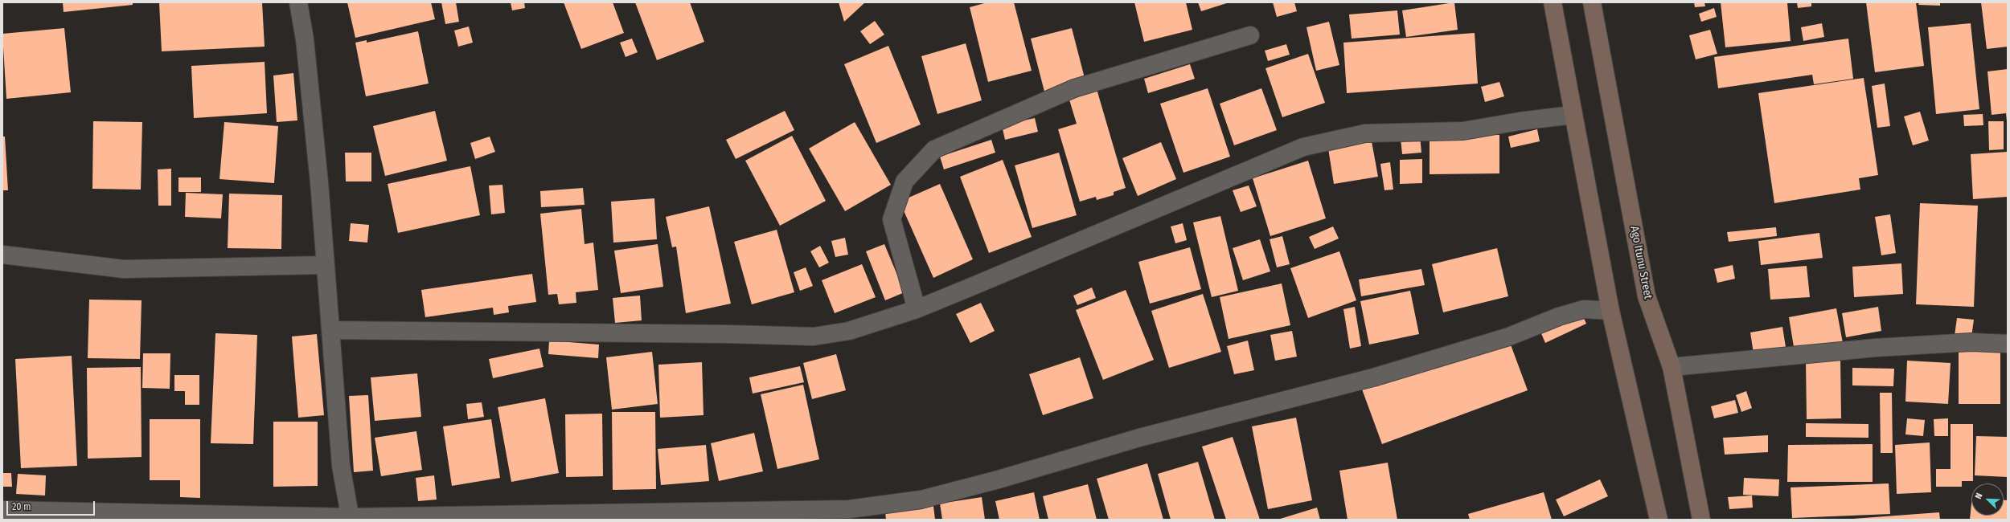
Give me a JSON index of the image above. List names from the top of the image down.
{
  "streets": {
    "main road": ["Ago Itunu Street"]
  },
  "scale_bar": "20 m",
  "north": "top left"
}
